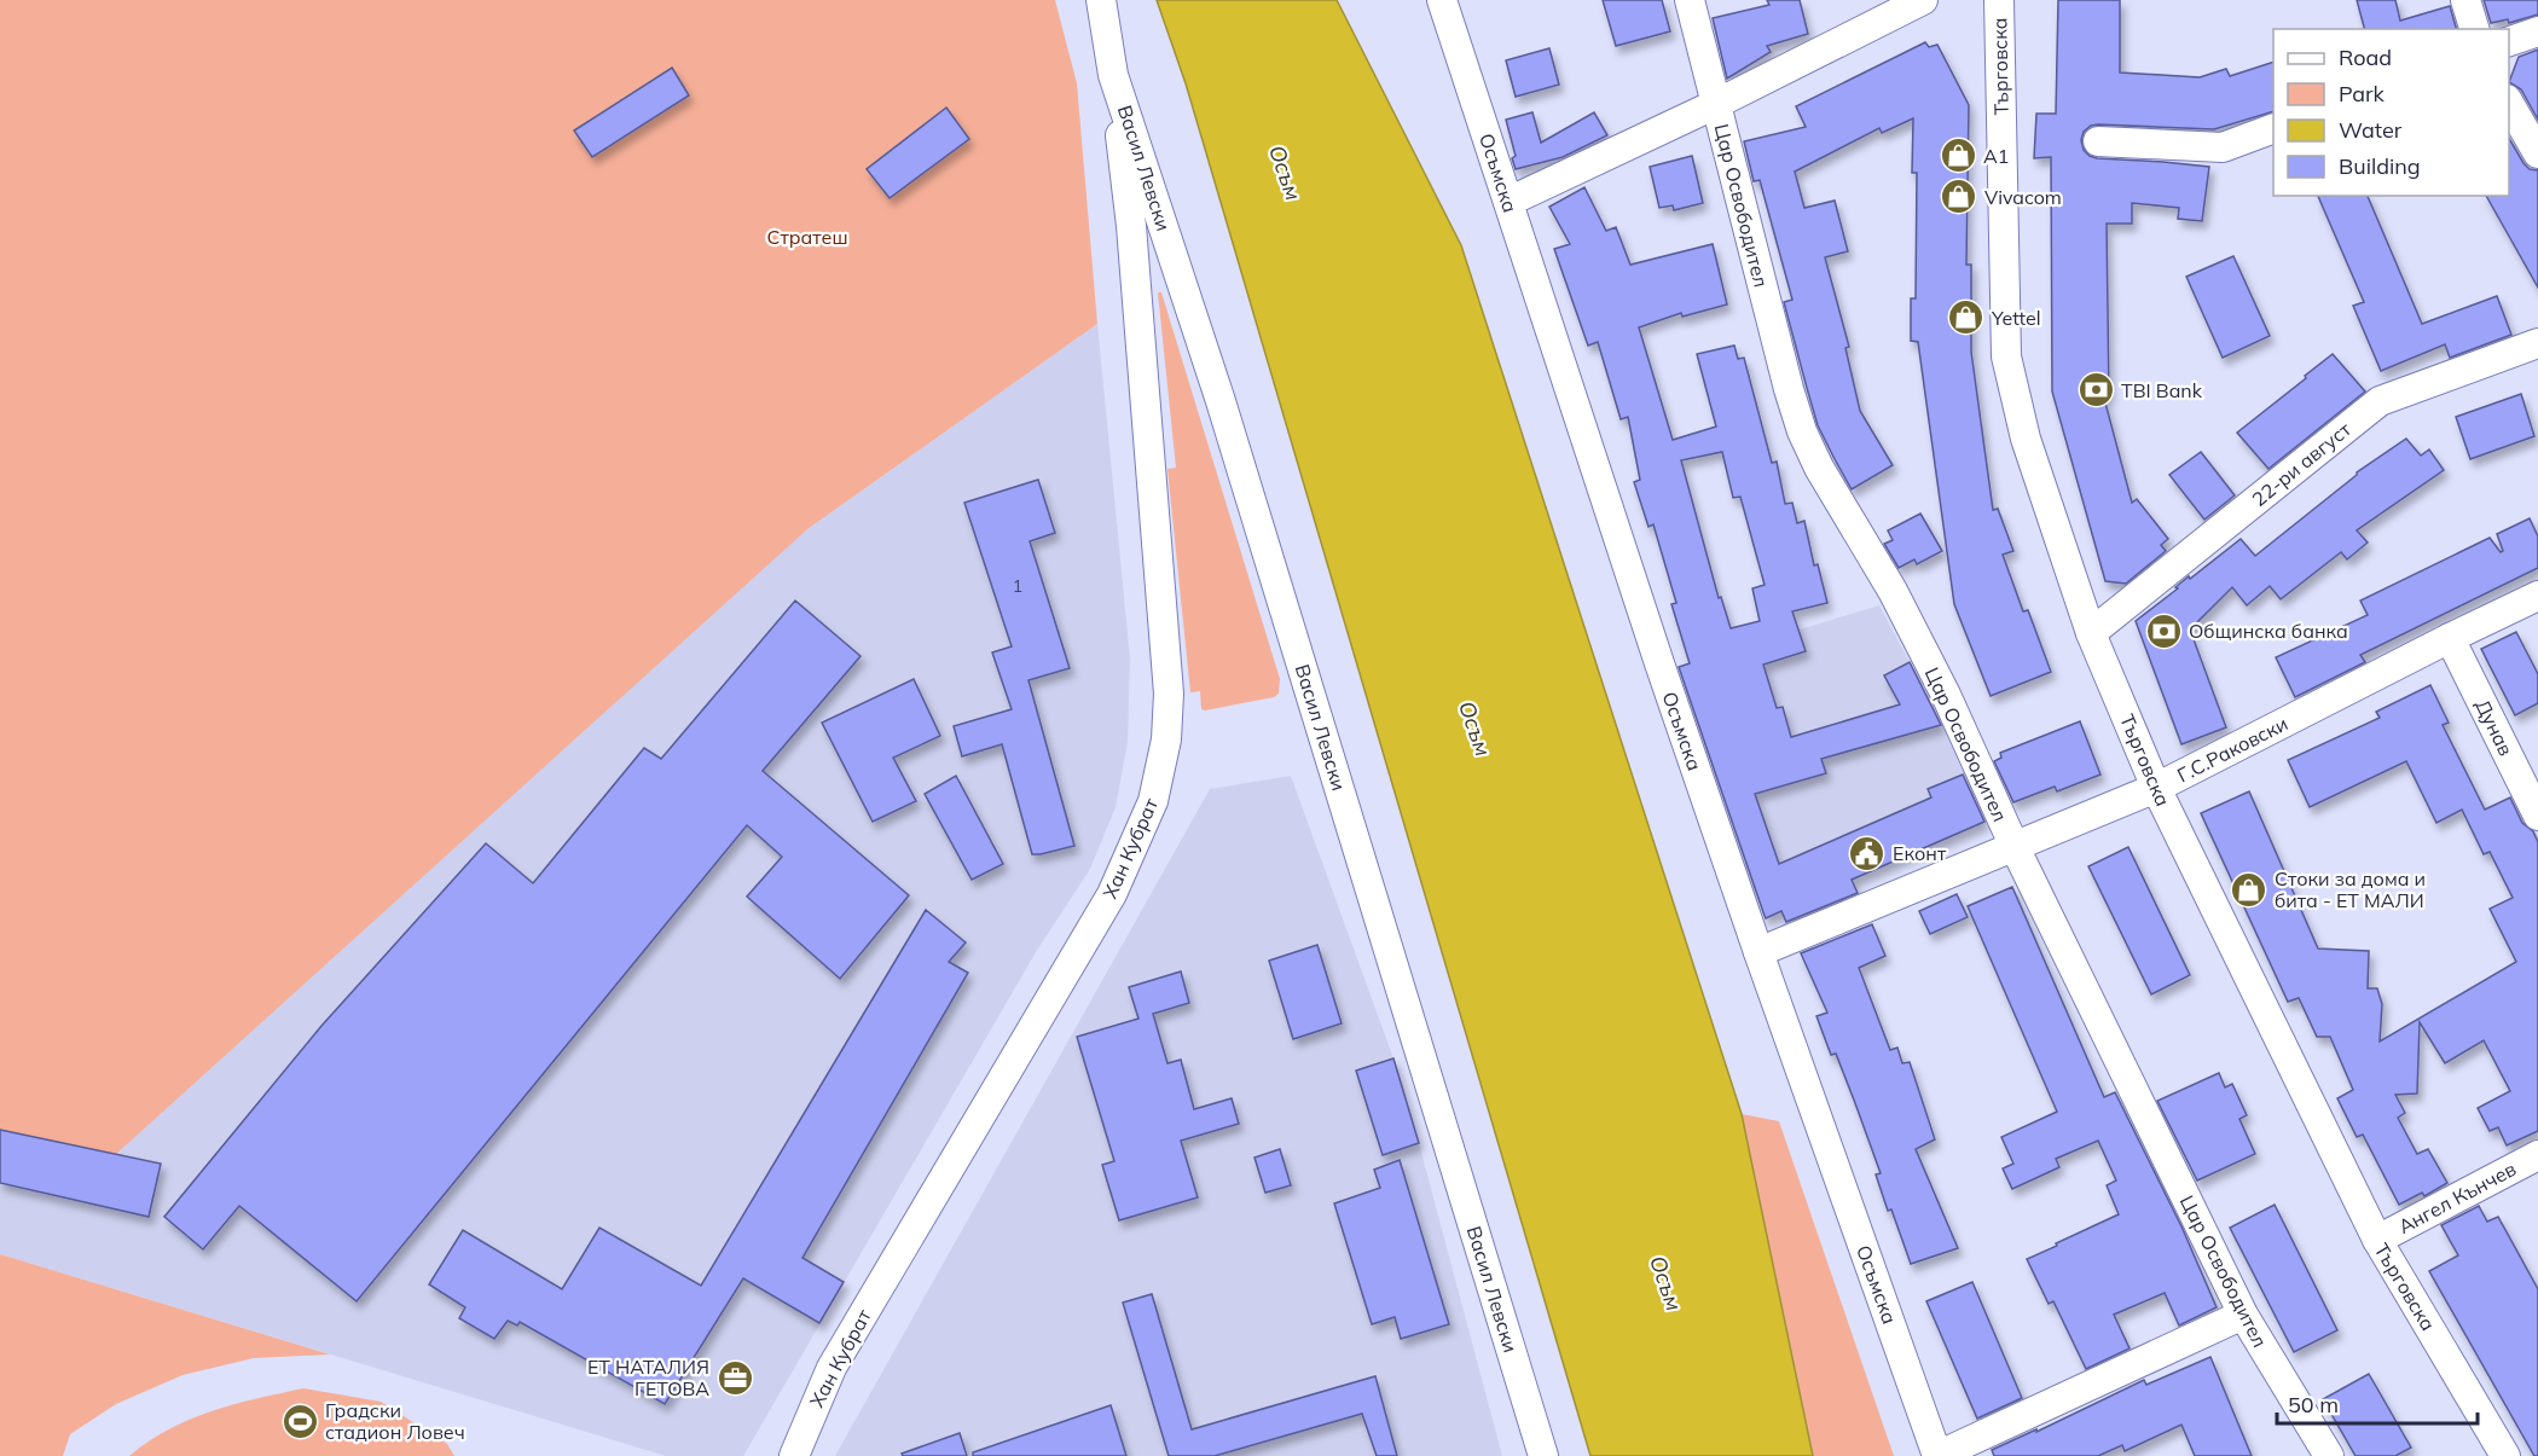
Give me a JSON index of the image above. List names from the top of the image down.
{
  "streets": {
    "street": [
      "Търговска",
      "Васил Левски",
      "Осъмска",
      "Цар Освободител",
      "22-ри август",
      "Дунав",
      "Г.С.Раковски",
      "Хан Кубрат",
      "Ангел Кънчев"
    ]
  },
  "crossings": [
    ["Търговска", "22-ри август"],
    ["Търговска", "Г.С.Раковски"],
    ["Търговска", "Ангел Кънчев"],
    ["Васил Левски", "Хан Кубрат"],
    ["Осъмска", "Г.С.Раковски"],
    ["Цар Освободител", "Г.С.Раковски"],
    ["Дунав", "Г.С.Раковски"]
  ],
  "water": ["Осъм"],
  "parks": ["Стратеш"],
  "places": {
    "shop": [
      "A1",
      "Vivacom",
      "Yettel",
      "Стоки за дома и бита - ЕТ МАЛИ"
    ],
    "bank": ["TBI Bank", "Общинска банка"],
    "public building": ["Еконт"],
    "office": ["ЕТ НАТАЛИЯ ГЕТОВА"],
    "sports": ["Градски стадион Ловеч"]
  },
  "house_numbers": ["1"],
  "legend": [
    "Road",
    "Park",
    "Water",
    "Building"
  ],
  "scale_bar": "50 m"
}
